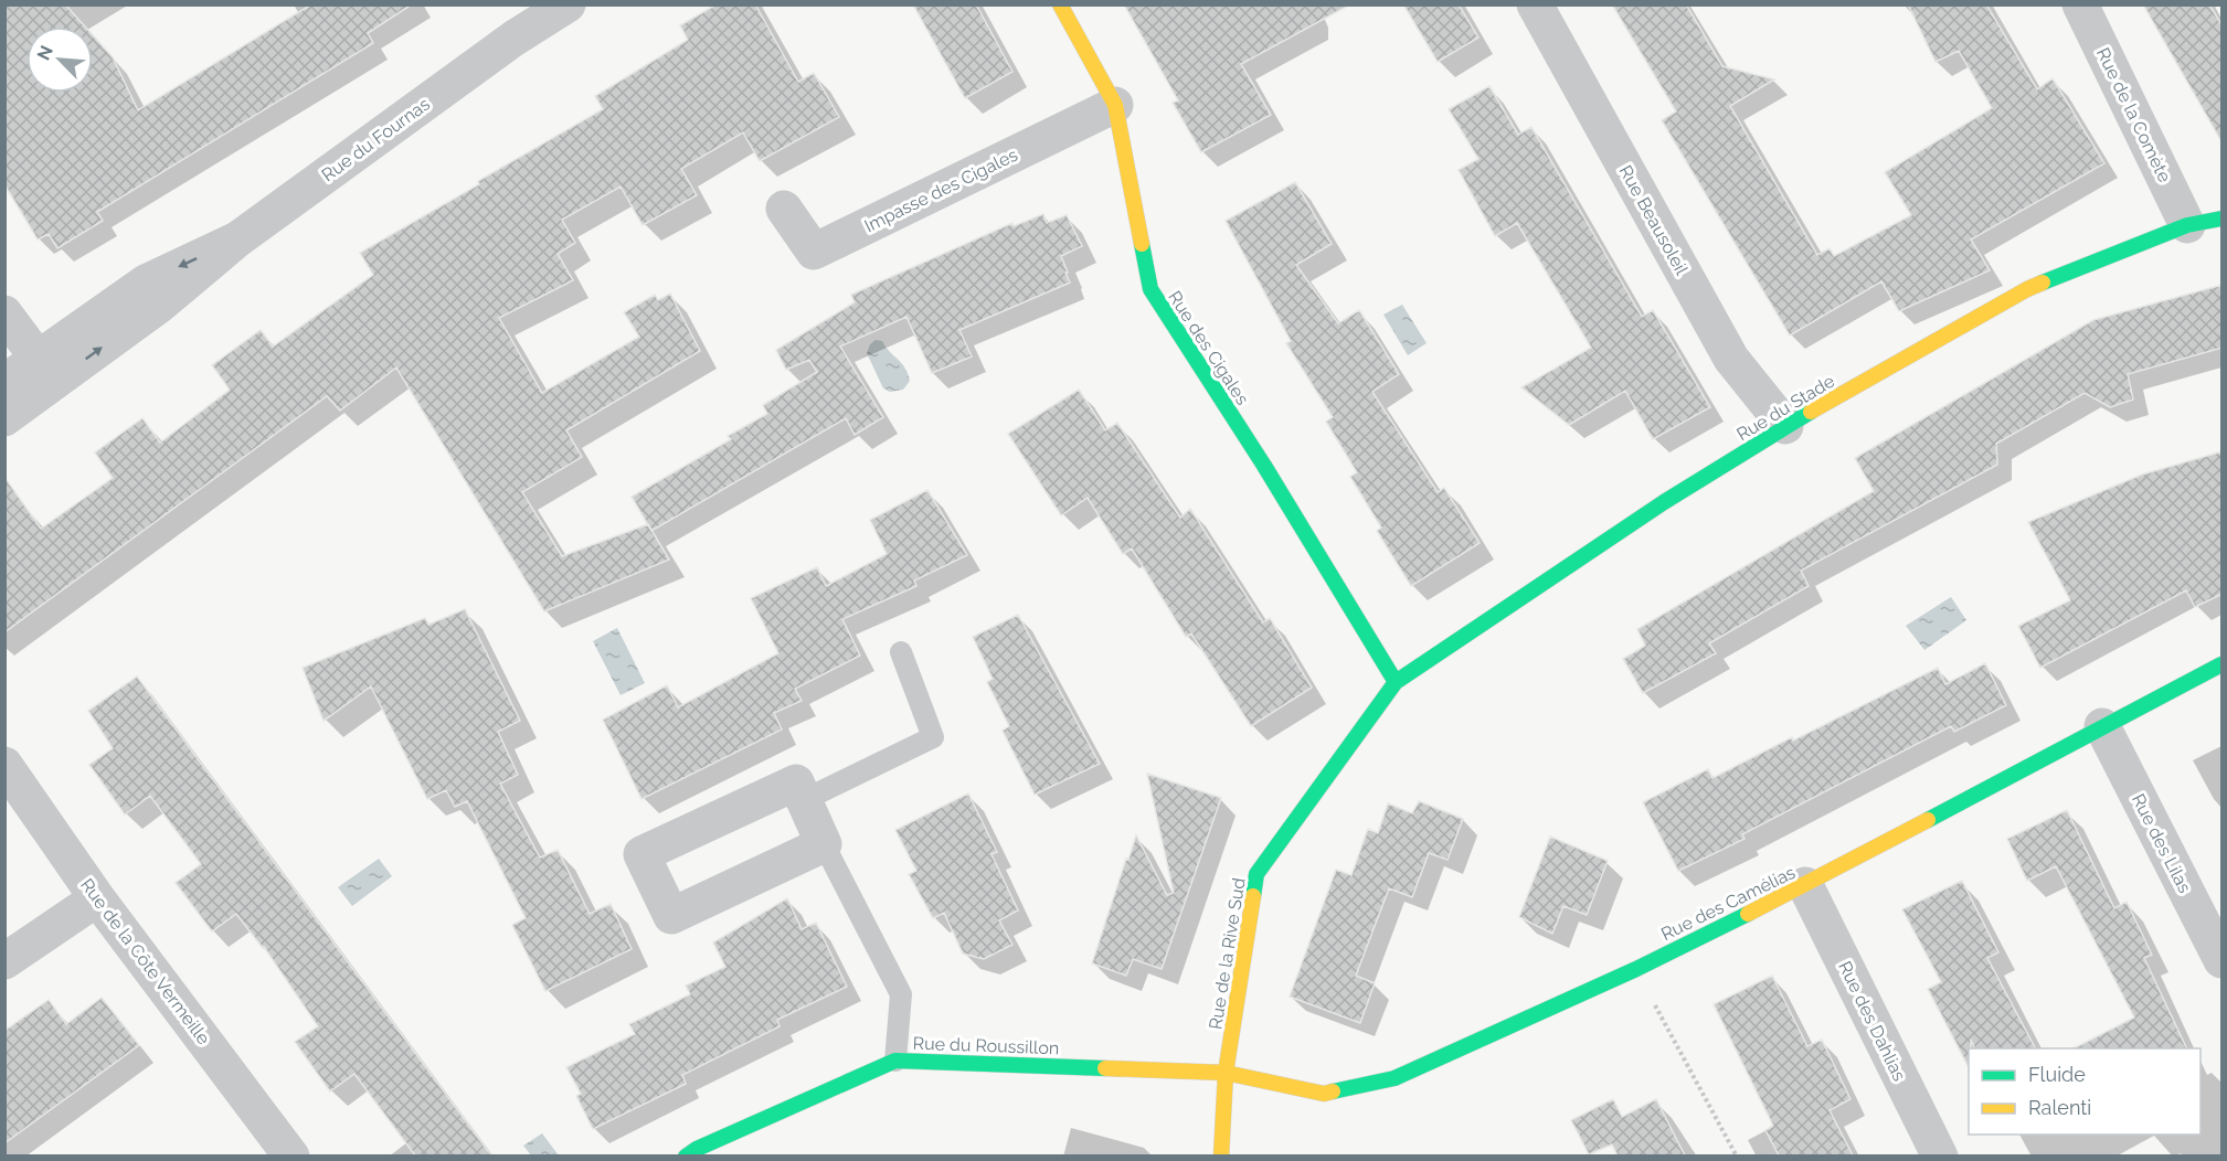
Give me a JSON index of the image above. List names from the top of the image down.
{
  "streets": {
    "street": [
      "Rue de la Comète",
      "Rue du Fournas",
      "Impasse des Cigales",
      "Rue Beausoleil",
      "Rue des Cigales",
      "Rue du Stade",
      "Rue des Lilas",
      "Rue des Camélias",
      "Rue de la Rive Sud",
      "Rue de la Côte Vermeille",
      "Rue des Dahlias",
      "Rue du Roussillon"
    ]
  },
  "crossings": [
    ["Rue de la Comète", "Rue du Stade"],
    ["Impasse des Cigales", "Rue des Cigales"],
    ["Rue Beausoleil", "Rue du Stade"],
    ["Rue des Cigales", "Rue du Stade"],
    ["Rue des Cigales", "Rue de la Rive Sud"],
    ["Rue du Stade", "Rue de la Rive Sud"],
    ["Rue des Lilas", "Rue des Camélias"],
    ["Rue des Camélias", "Rue de la Rive Sud"],
    ["Rue des Camélias", "Rue des Dahlias"],
    ["Rue des Camélias", "Rue du Roussillon"],
    ["Rue de la Rive Sud", "Rue du Roussillon"]
  ],
  "legend": ["Fluide", "Ralenti"],
  "north": "top left"
}
